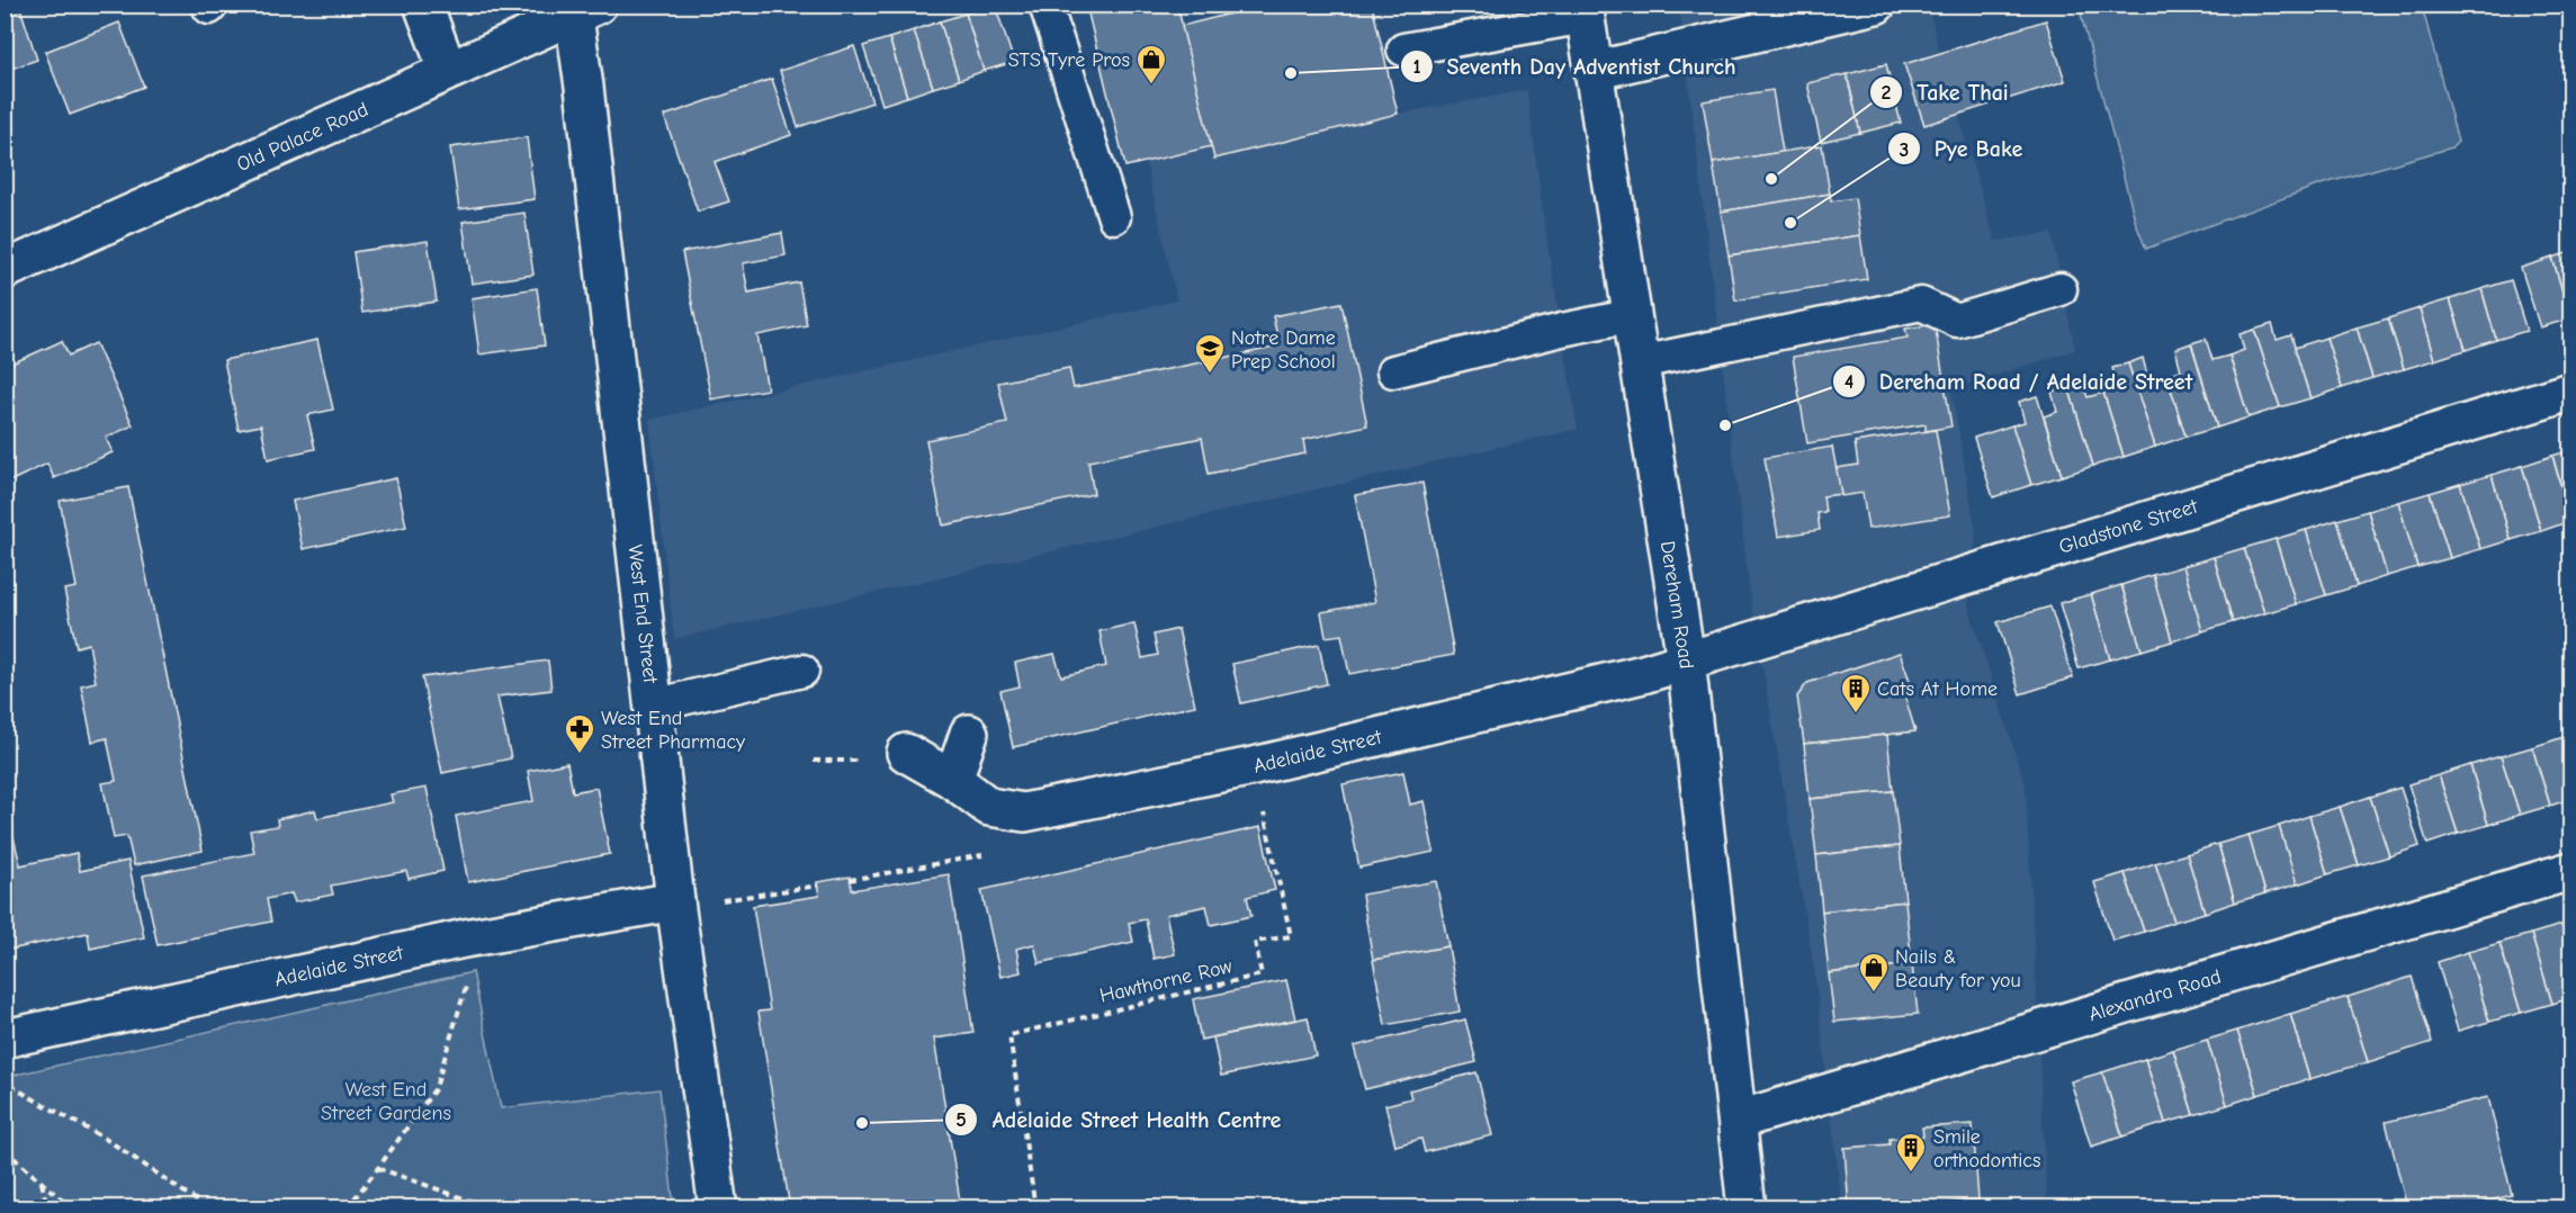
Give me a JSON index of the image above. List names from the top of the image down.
{
  "streets": {
    "street": [
      "Old Palace Road",
      "Gladstone Street",
      "Dereham Road",
      "West End Street",
      "Adelaide Street",
      "Alexandra Road"
    ],
    "path": ["Hawthorne Row"]
  },
  "crossings": [
    ["Old Palace Road", "West End Street"],
    ["Gladstone Street", "Dereham Road"],
    ["Gladstone Street", "Adelaide Street"],
    ["Dereham Road", "Adelaide Street"],
    ["Dereham Road", "Alexandra Road"],
    ["West End Street", "Adelaide Street"],
    ["Adelaide Street", "Hawthorne Row"]
  ],
  "parks": ["West End Street Gardens"],
  "places": {
    "other": [
      "Seventh Day Adventist Church",
      "Take Thai",
      "Pye Bake",
      "Dereham Road / Adelaide Street",
      "Adelaide Street Health Centre"
    ],
    "shop": ["STS Tyre Pros", "Nails & Beauty for you"],
    "school or university": ["Notre Dame Prep School"],
    "building": ["Cats At Home", "Smile orthodontics"],
    "pharmacy": ["West End Street Pharmacy"]
  }
}
